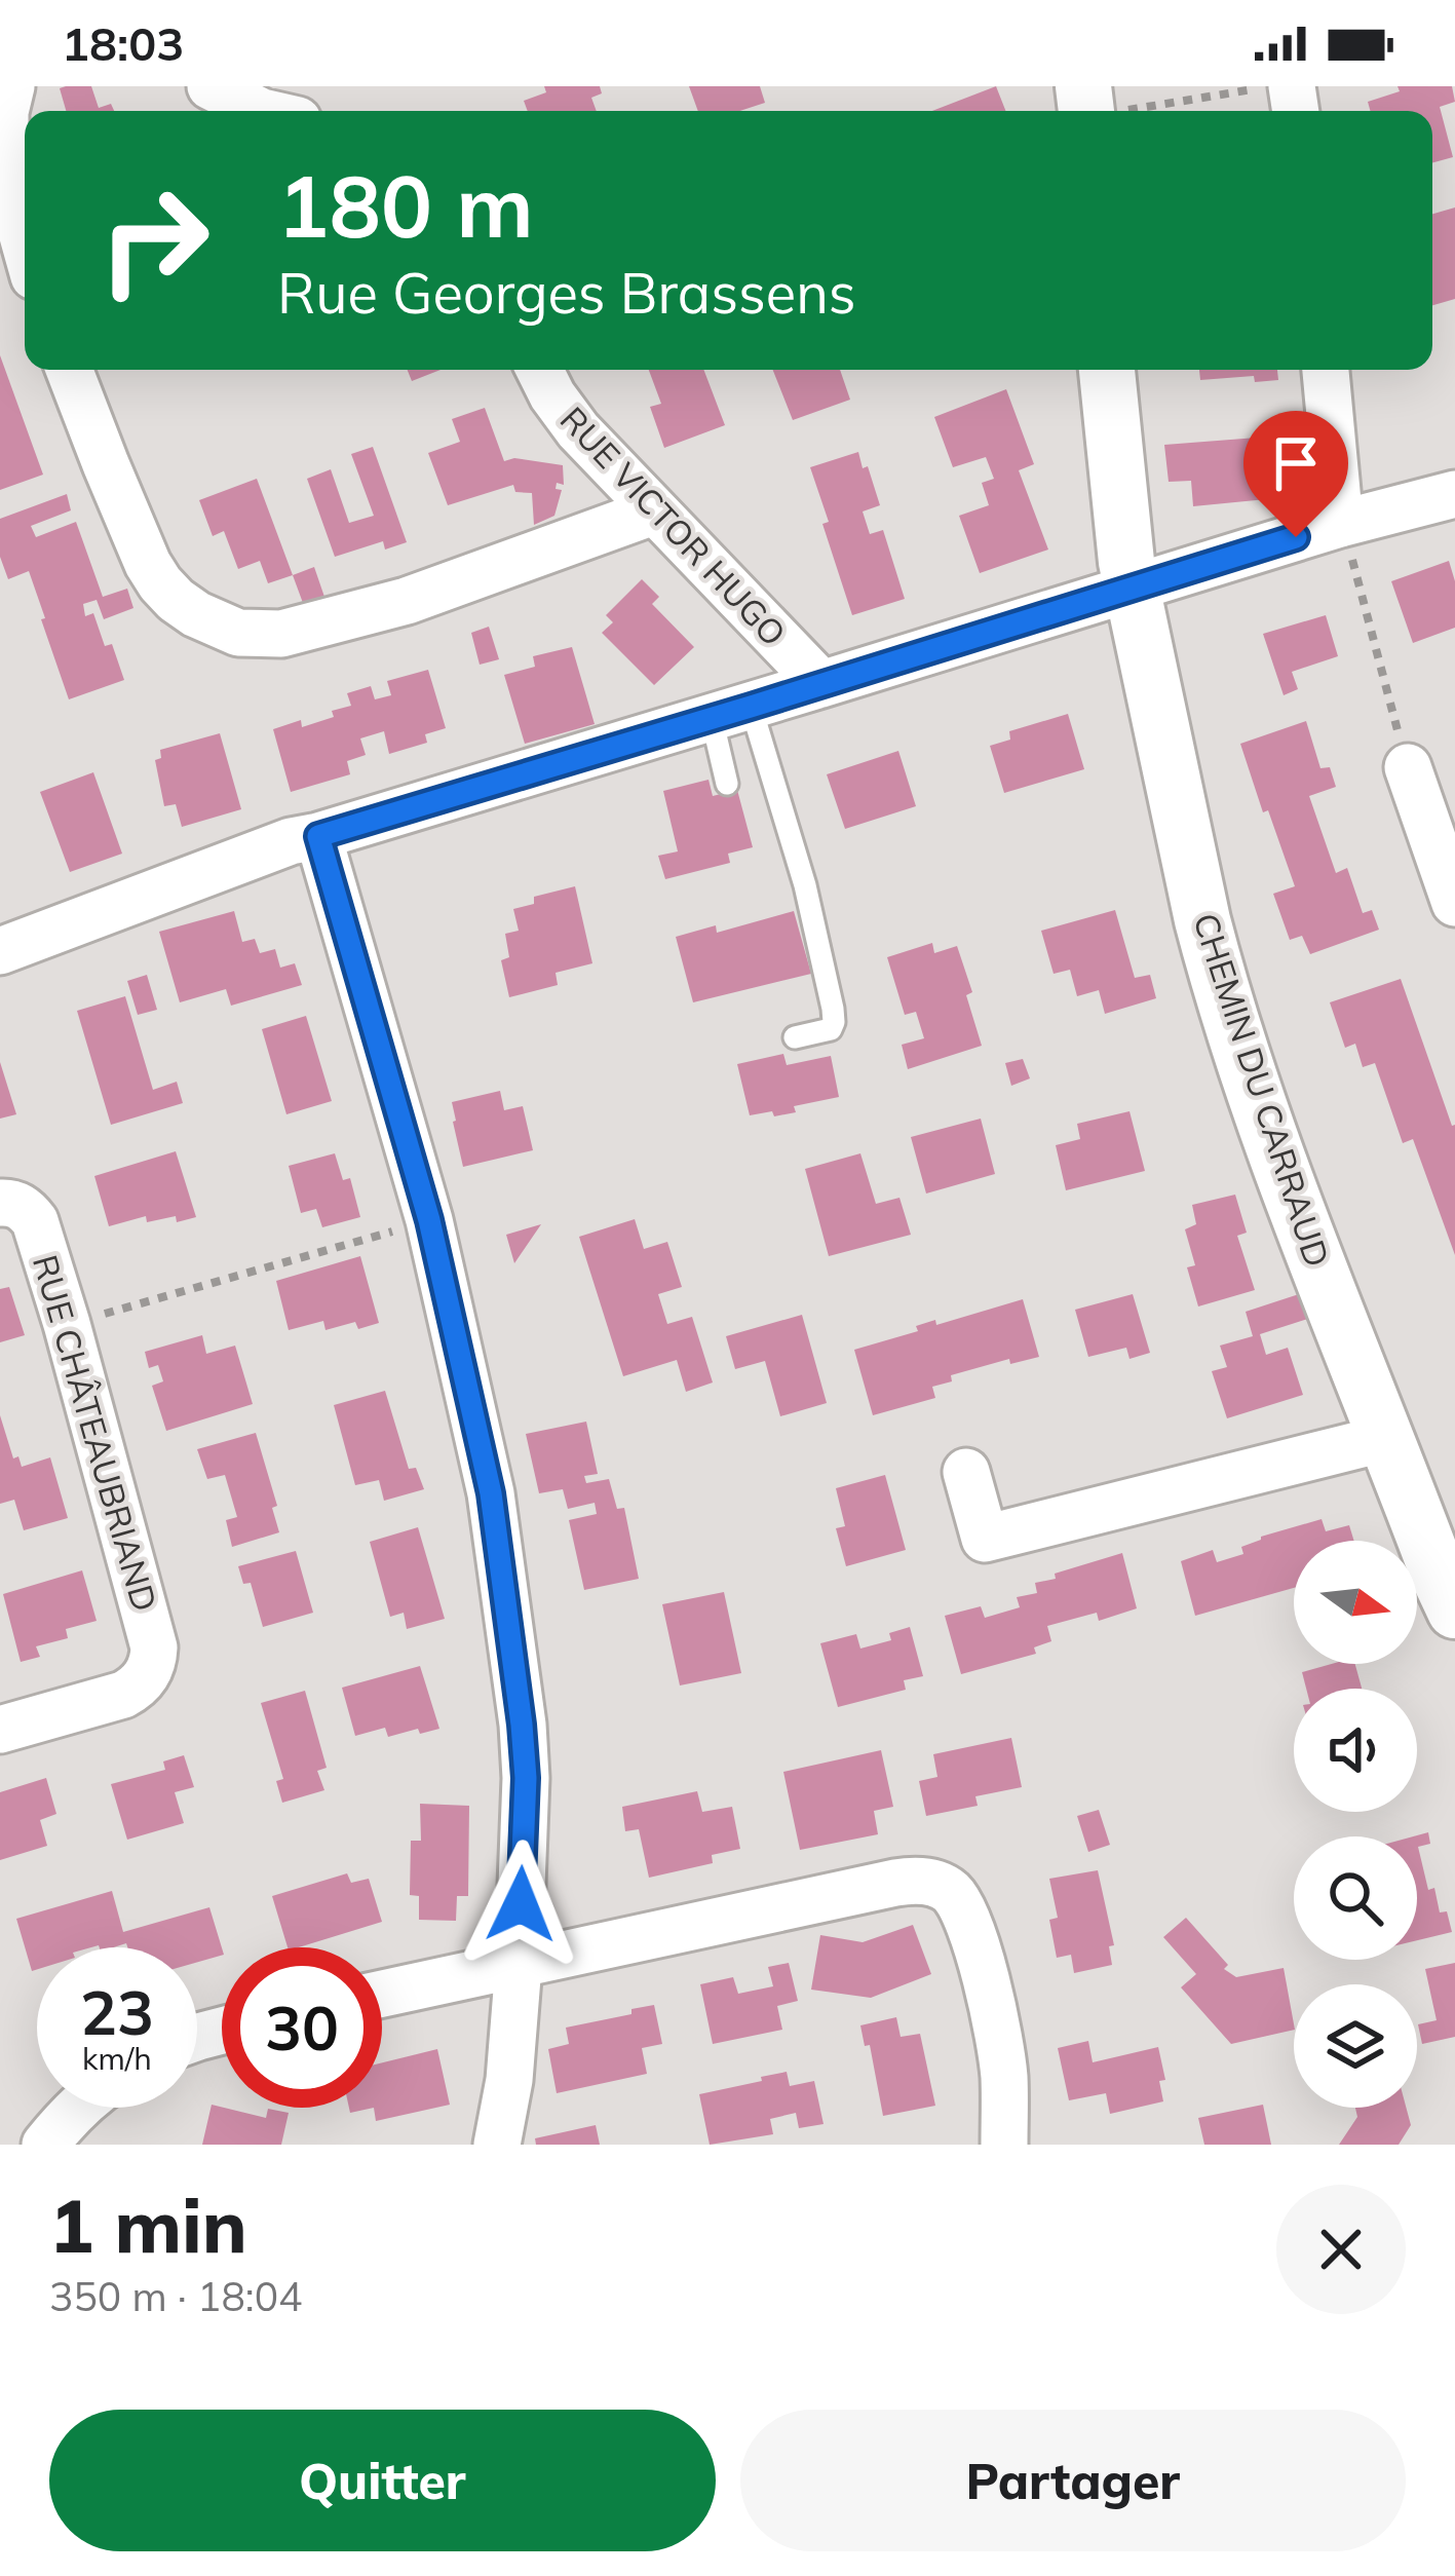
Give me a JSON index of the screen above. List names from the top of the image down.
{
  "streets": {
    "street": ["RUE VICTOR HUGO", "CHEMIN DU CARRAUD", "RUE CHÂTEAUBRIAND"]
  },
  "north": "right",
  "page": {
    "status": "18:03",
    "turn": ["180 m", "Rue Georges Brassens"],
    "speed": "23 km/h",
    "limit": "30",
    "heading": ["1 min", "350 m · 18:04"],
    "buttons": ["Quitter", "Partager"]
  }
}
